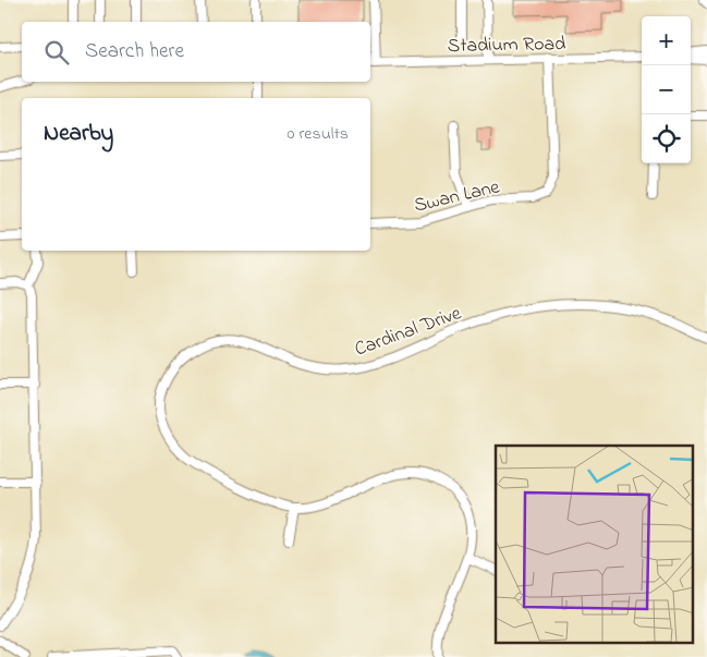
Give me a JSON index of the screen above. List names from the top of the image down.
{
  "streets": {
    "street": ["Stadium Road", "Swan Lane", "Cardinal Drive"]
  },
  "crossings": [
    ["Stadium Road", "Swan Lane"]
  ],
  "page": {
    "map_buttons": ["+", "−"],
    "search": "Search here",
    "heading": ["Nearby", "0 results"]
  }
}
